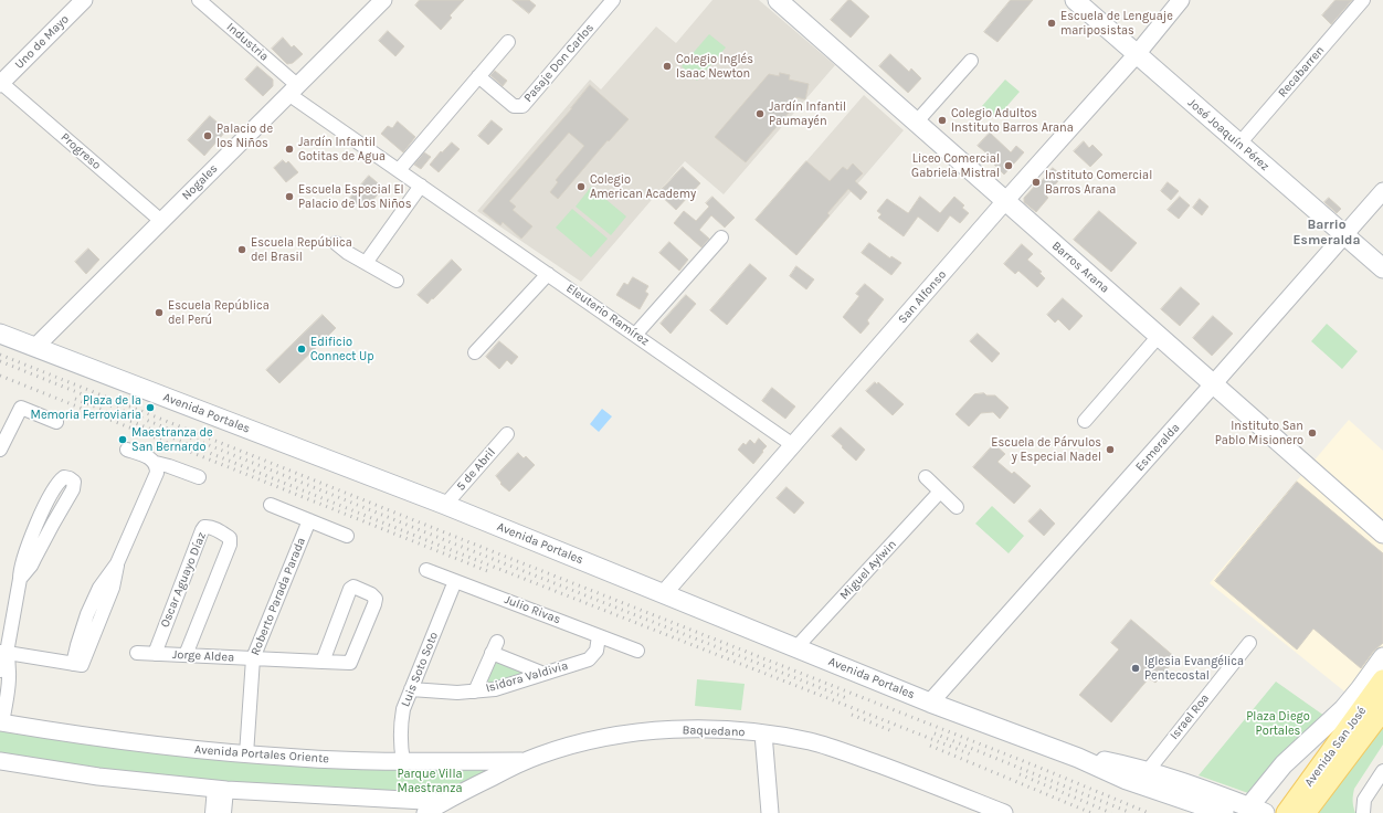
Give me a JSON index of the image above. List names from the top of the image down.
{
  "streets": {
    "main road": [
      "José Joaquín Pérez",
      "Barros Arana",
      "Avenida Portales",
      "Avenida San José"
    ],
    "street": [
      "Uno de Mayo",
      "Industria",
      "Pasaje Don Carlos",
      "Recabarren",
      "Progreso",
      "Nogales",
      "San Alfonso",
      "Eleuterio Ramírez",
      "Esmeralda",
      "5 de Abril",
      "Miguel Aylwin",
      "Oscar Aguayo Díaz",
      "Roberto Parada Parada",
      "Julio Rivas",
      "Jorge Aldea",
      "Luis Soto Soto",
      "Isidora Valdivia",
      "Israel Roa",
      "Baquedano",
      "Avenida Portales Oriente"
    ]
  },
  "crossings": [
    ["Uno de Mayo", "Progreso"],
    ["Industria", "Nogales"],
    ["Industria", "Eleuterio Ramírez"],
    ["Recabarren", "José Joaquín Pérez"],
    ["José Joaquín Pérez", "San Alfonso"],
    ["José Joaquín Pérez", "Esmeralda"],
    ["Progreso", "Nogales"],
    ["Nogales", "Eleuterio Ramírez"],
    ["Nogales", "Avenida Portales"],
    ["Barros Arana", "San Alfonso"],
    ["Barros Arana", "Esmeralda"],
    ["San Alfonso", "Eleuterio Ramírez"],
    ["San Alfonso", "Avenida Portales"],
    ["Avenida Portales", "Esmeralda"],
    ["Avenida Portales", "5 de Abril"],
    ["Avenida Portales", "Miguel Aylwin"],
    ["Avenida Portales", "Israel Roa"],
    ["Avenida Portales", "Avenida San José"],
    ["Oscar Aguayo Díaz", "Jorge Aldea"],
    ["Roberto Parada Parada", "Jorge Aldea"],
    ["Roberto Parada Parada", "Avenida Portales Oriente"],
    ["Julio Rivas", "Luis Soto Soto"],
    ["Julio Rivas", "Isidora Valdivia"],
    ["Luis Soto Soto", "Isidora Valdivia"],
    ["Luis Soto Soto", "Avenida Portales Oriente"],
    ["Baquedano", "Avenida Portales Oriente"]
  ],
  "districts": ["Barrio Esmeralda"],
  "parks": ["Plaza Diego Portales", "Parque Villa Maestranza"],
  "places": [
    "Escuela de Lenguaje mariposistas",
    "Colegio Inglés Isaac Newton",
    "Jardín Infantil Paumayén",
    "Colegio Adultos Instituto Barros Arana",
    "Palacio de los Niños",
    "Jardín Infantil Gotitas de Agua",
    "Liceo Comercial Gabriela Mistral",
    "Instituto Comercial Barros Arana",
    "Colegio American Academy",
    "Escuela Especial El Palacio de Los Niños",
    "Escuela República del Brasil",
    "Escuela República del Perú",
    "Edificio Connect Up",
    "Plaza de la Memoria Ferroviaria",
    "Instituto San Pablo Misionero",
    "Maestranza de San Bernardo",
    "Escuela de Párvulos y Especial Nadel",
    "Iglesia Evangélica Pentecostal"
  ]
}
